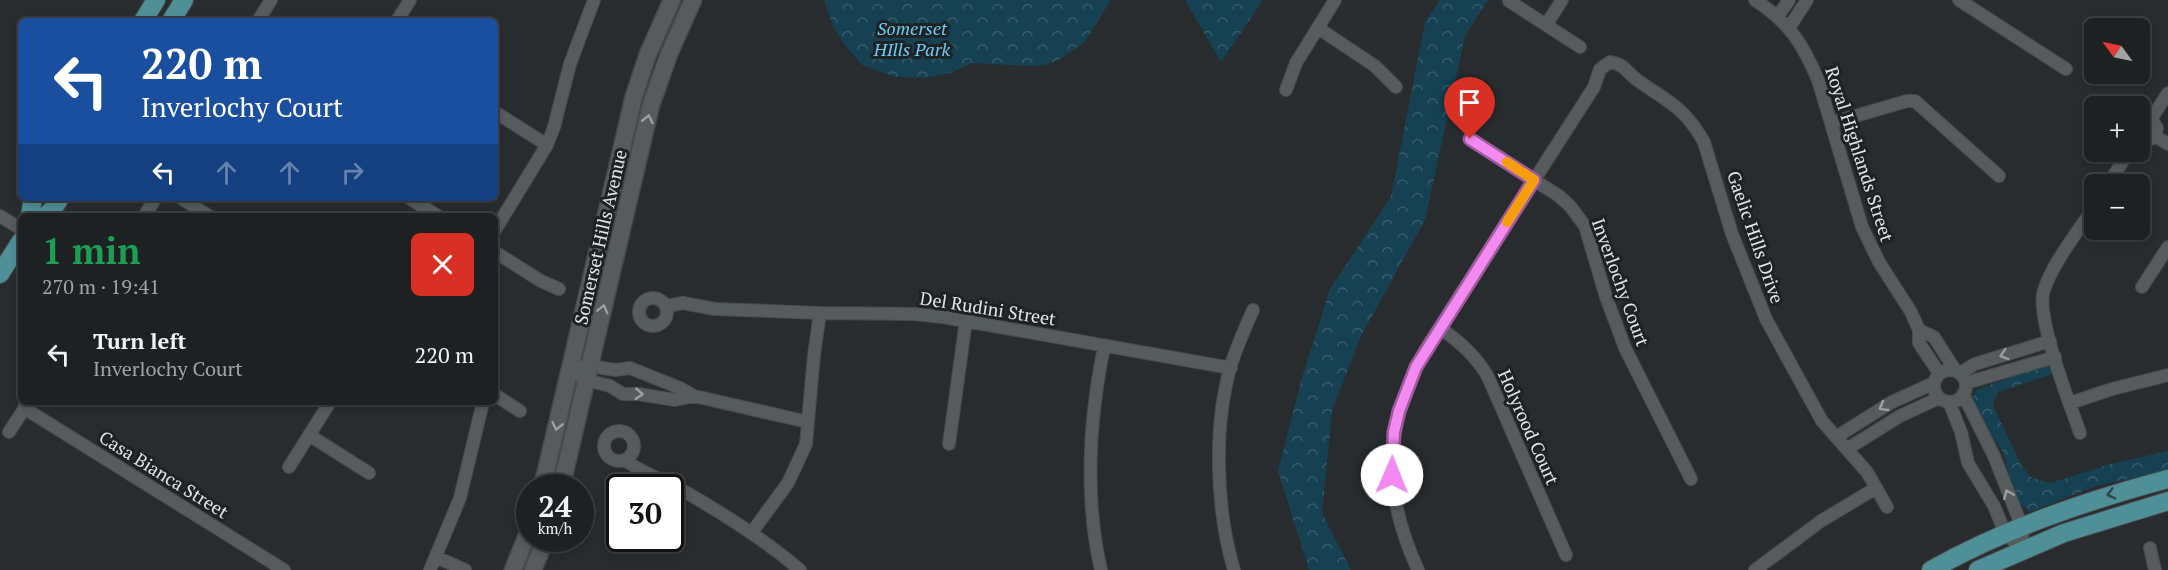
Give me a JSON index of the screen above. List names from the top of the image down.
{
  "streets": {
    "main road": ["Somerset Hills Avenue"],
    "street": [
      "Royal Highlands Street",
      "Gaelic Hills Drive",
      "Inverlochy Court",
      "Del Rudini Street",
      "Holyrood Court",
      "Casa Bianca Street"
    ]
  },
  "crossings": [
    ["Gaelic Hills Drive", "Inverlochy Court"]
  ],
  "parks": ["Somerset HIlls Park"],
  "north": "top left",
  "page": {
    "map_buttons": ["+", "−"],
    "turn": ["220 m", "Inverlochy Court"],
    "heading": ["1 min", "270 m · 19:41"],
    "list": [
      {
        "name": "Turn left",
        "note": "Inverlochy Court",
        "value": "220 m"
      }
    ],
    "speed": "24 km/h",
    "limit": "30"
  }
}
